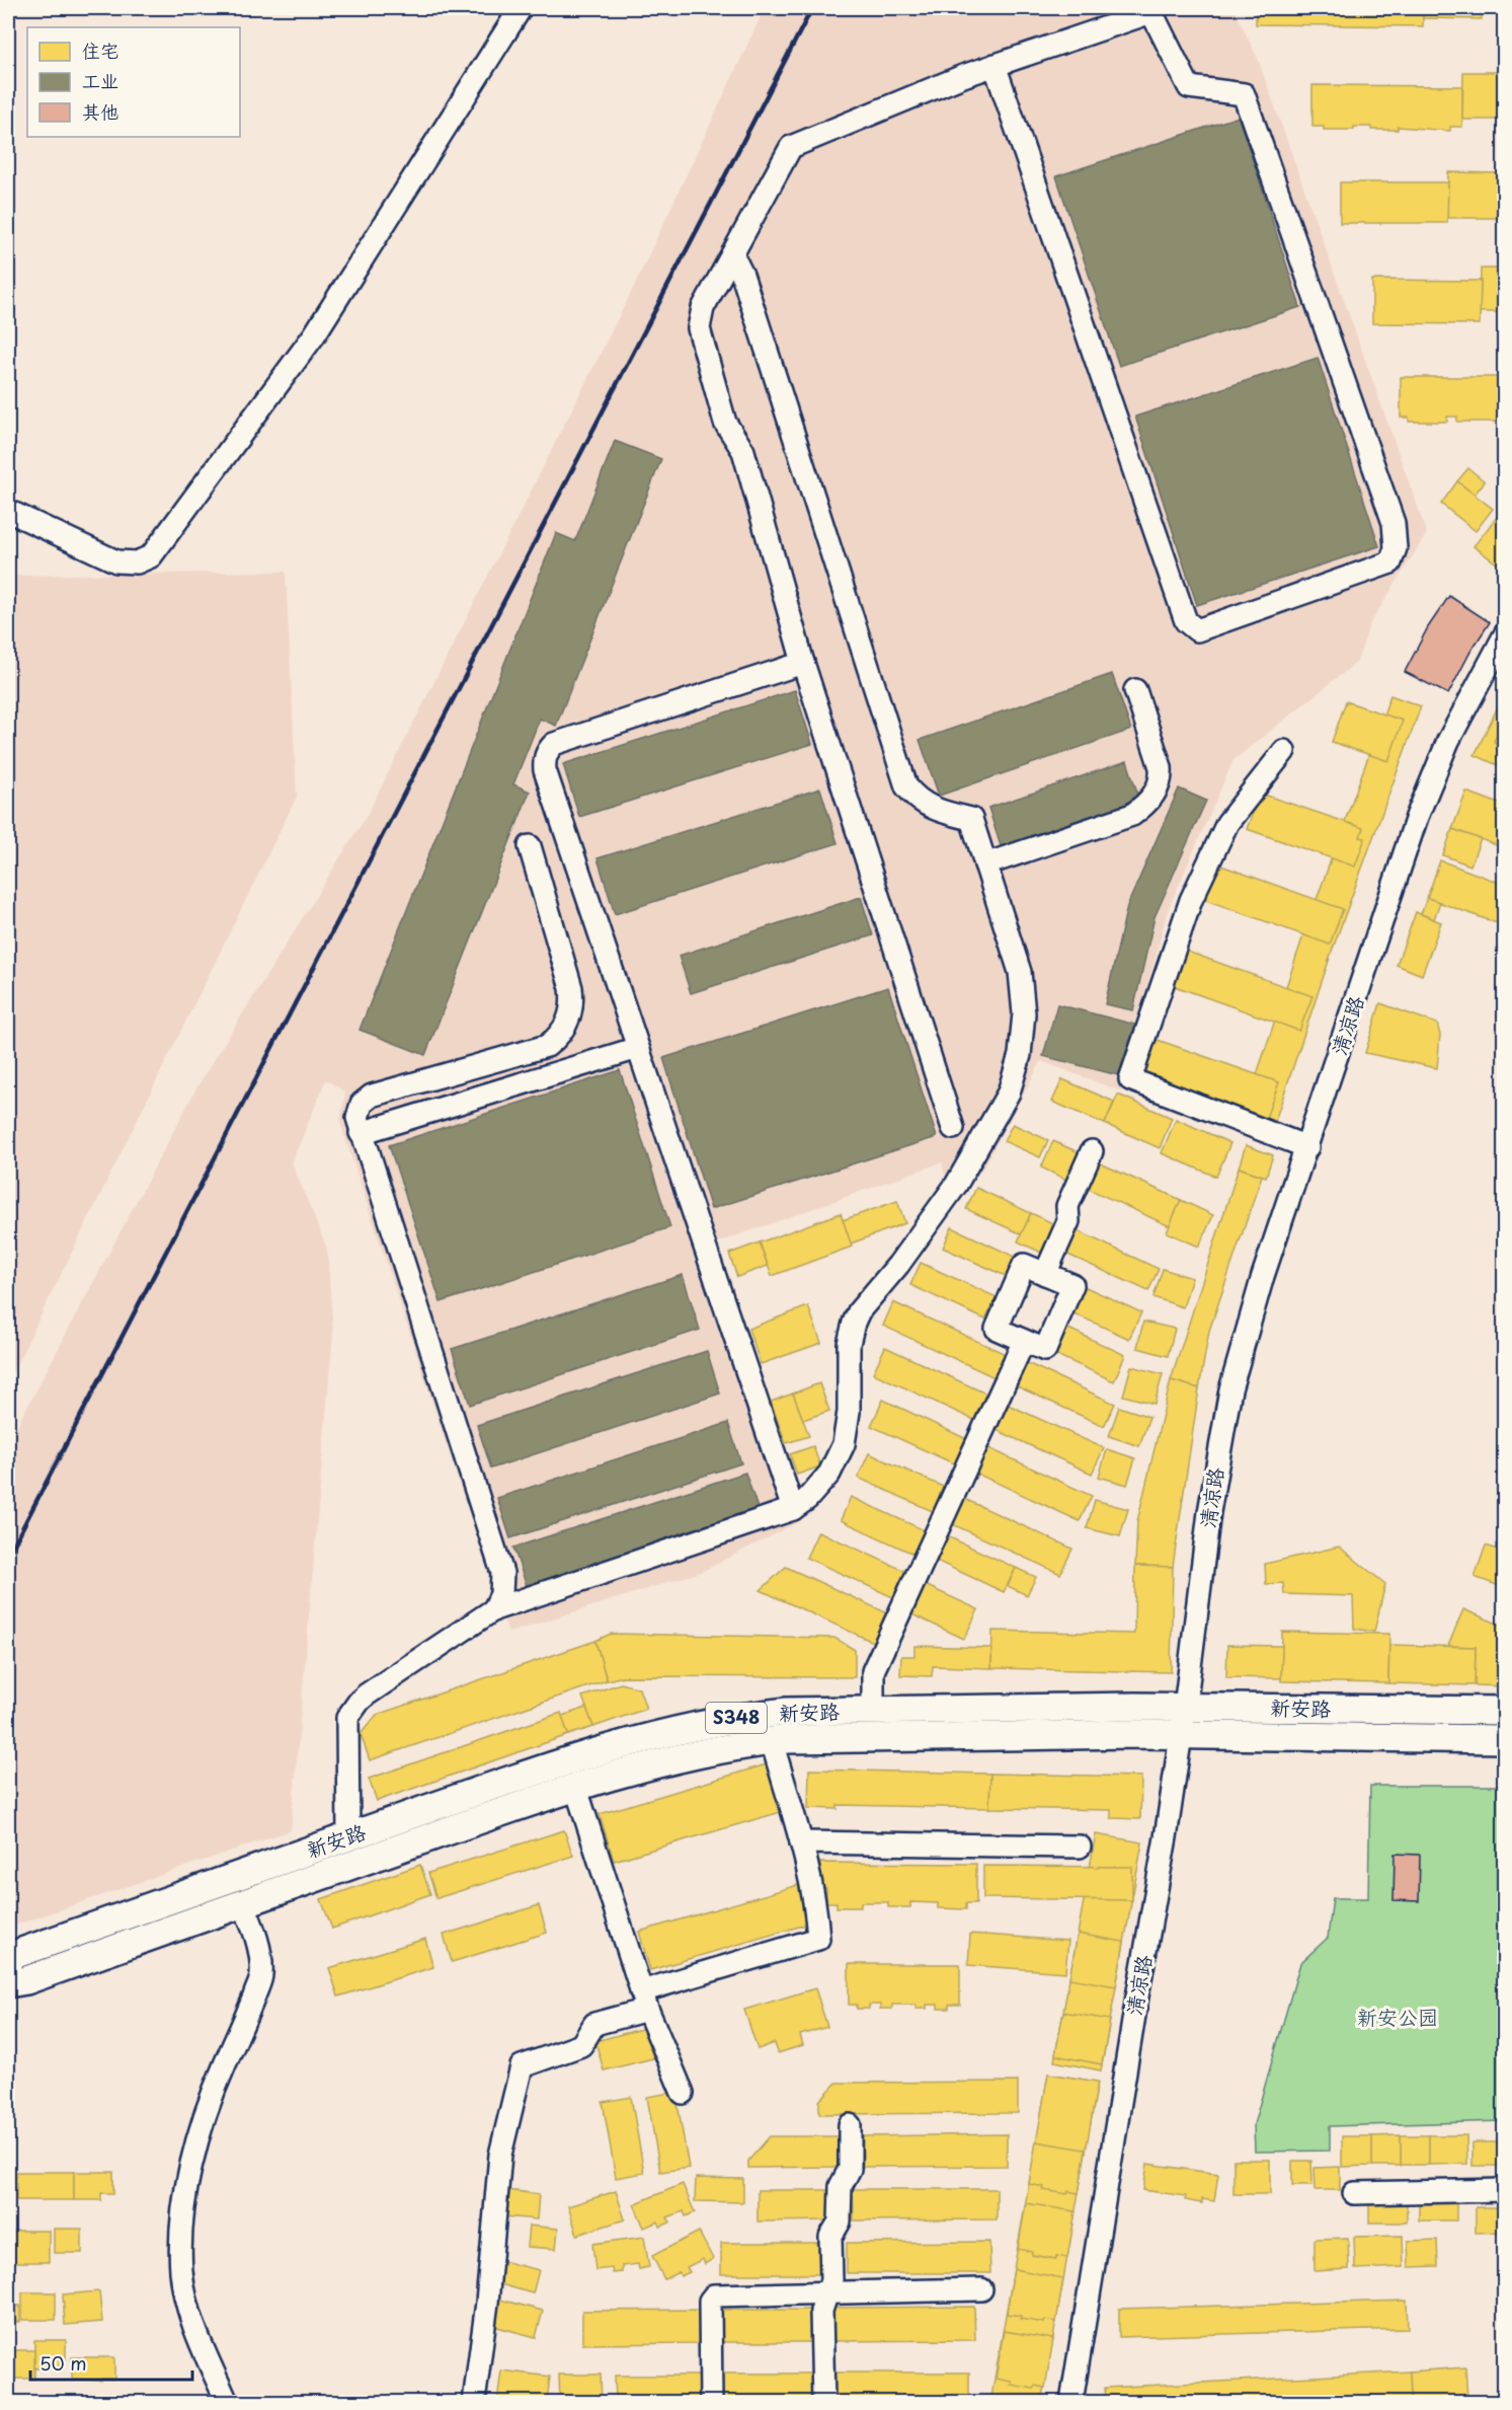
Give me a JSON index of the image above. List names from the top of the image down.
{
  "streets": {
    "main road": ["新安路", "S348"],
    "street": ["清凉路"]
  },
  "crossings": [
    ["清凉路", "新安路"]
  ],
  "parks": ["新安公园"],
  "legend": ["住宅", "工业", "其他"],
  "scale_bar": "50 m"
}
